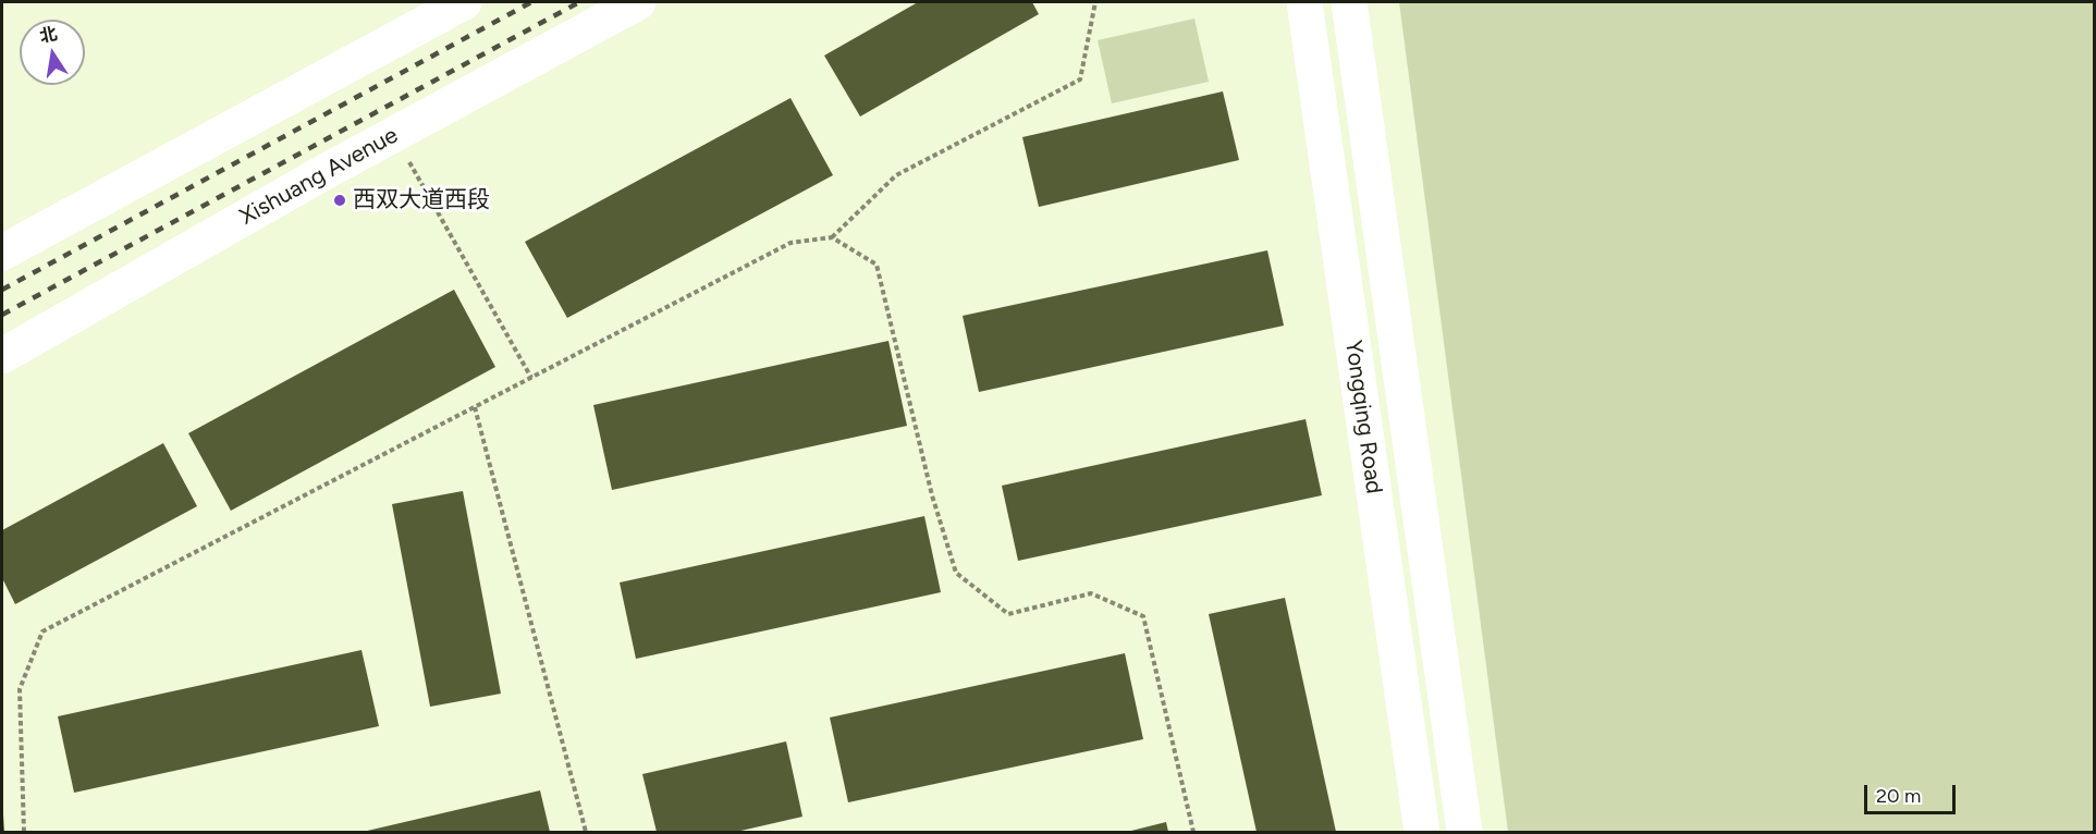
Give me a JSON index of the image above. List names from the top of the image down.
{
  "streets": {
    "main road": ["Xishuang Avenue", "Yongqing Road"]
  },
  "places": ["西双大道西段"],
  "scale_bar": "20 m",
  "north": "top"
}
